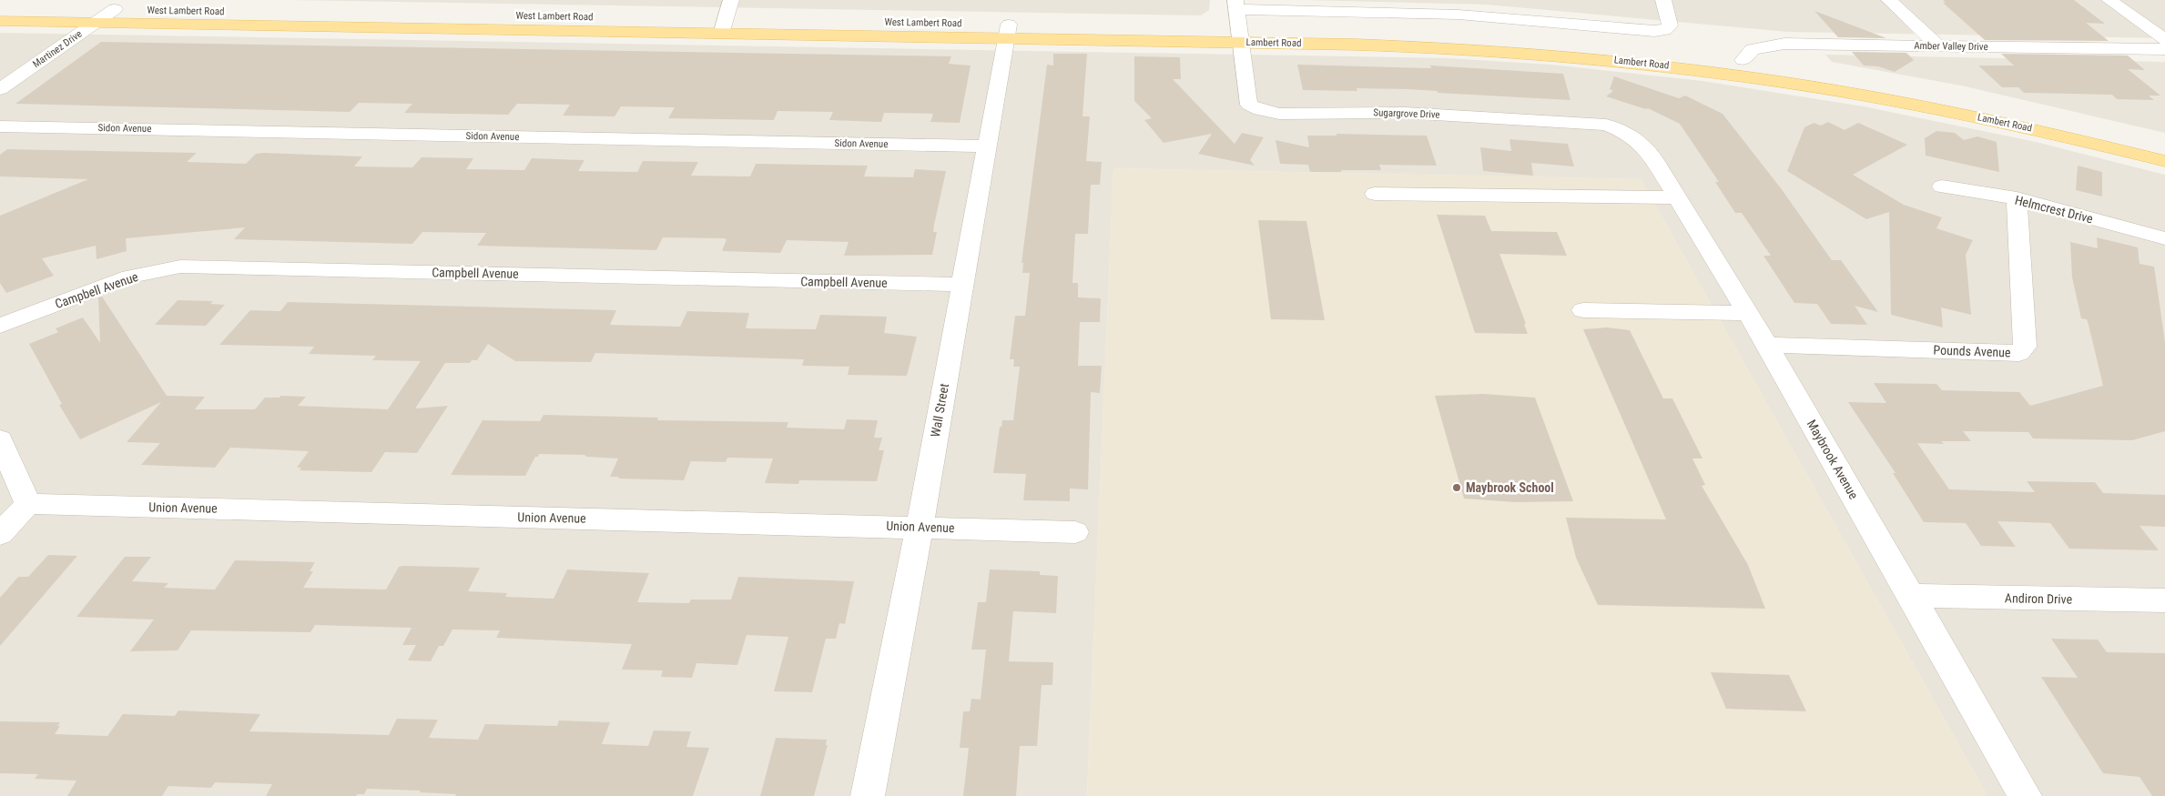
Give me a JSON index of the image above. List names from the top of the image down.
{
  "streets": {
    "main road": ["West Lambert Road", "Lambert Road"],
    "street": [
      "Amber Valley Drive",
      "Martinez Drive",
      "Sugargrove Drive",
      "Sidon Avenue",
      "Helmcrest Drive",
      "Campbell Avenue",
      "Pounds Avenue",
      "Wall Street",
      "Maybrook Avenue",
      "Union Avenue",
      "Andiron Drive"
    ]
  },
  "crossings": [
    ["West Lambert Road", "Lambert Road"],
    ["West Lambert Road", "Martinez Drive"],
    ["West Lambert Road", "Wall Street"],
    ["Lambert Road", "Amber Valley Drive"],
    ["Lambert Road", "Sugargrove Drive"],
    ["Sugargrove Drive", "Maybrook Avenue"],
    ["Sidon Avenue", "Wall Street"],
    ["Helmcrest Drive", "Pounds Avenue"],
    ["Campbell Avenue", "Wall Street"],
    ["Pounds Avenue", "Maybrook Avenue"],
    ["Wall Street", "Union Avenue"],
    ["Maybrook Avenue", "Andiron Drive"]
  ],
  "places": ["Maybrook School"]
}
